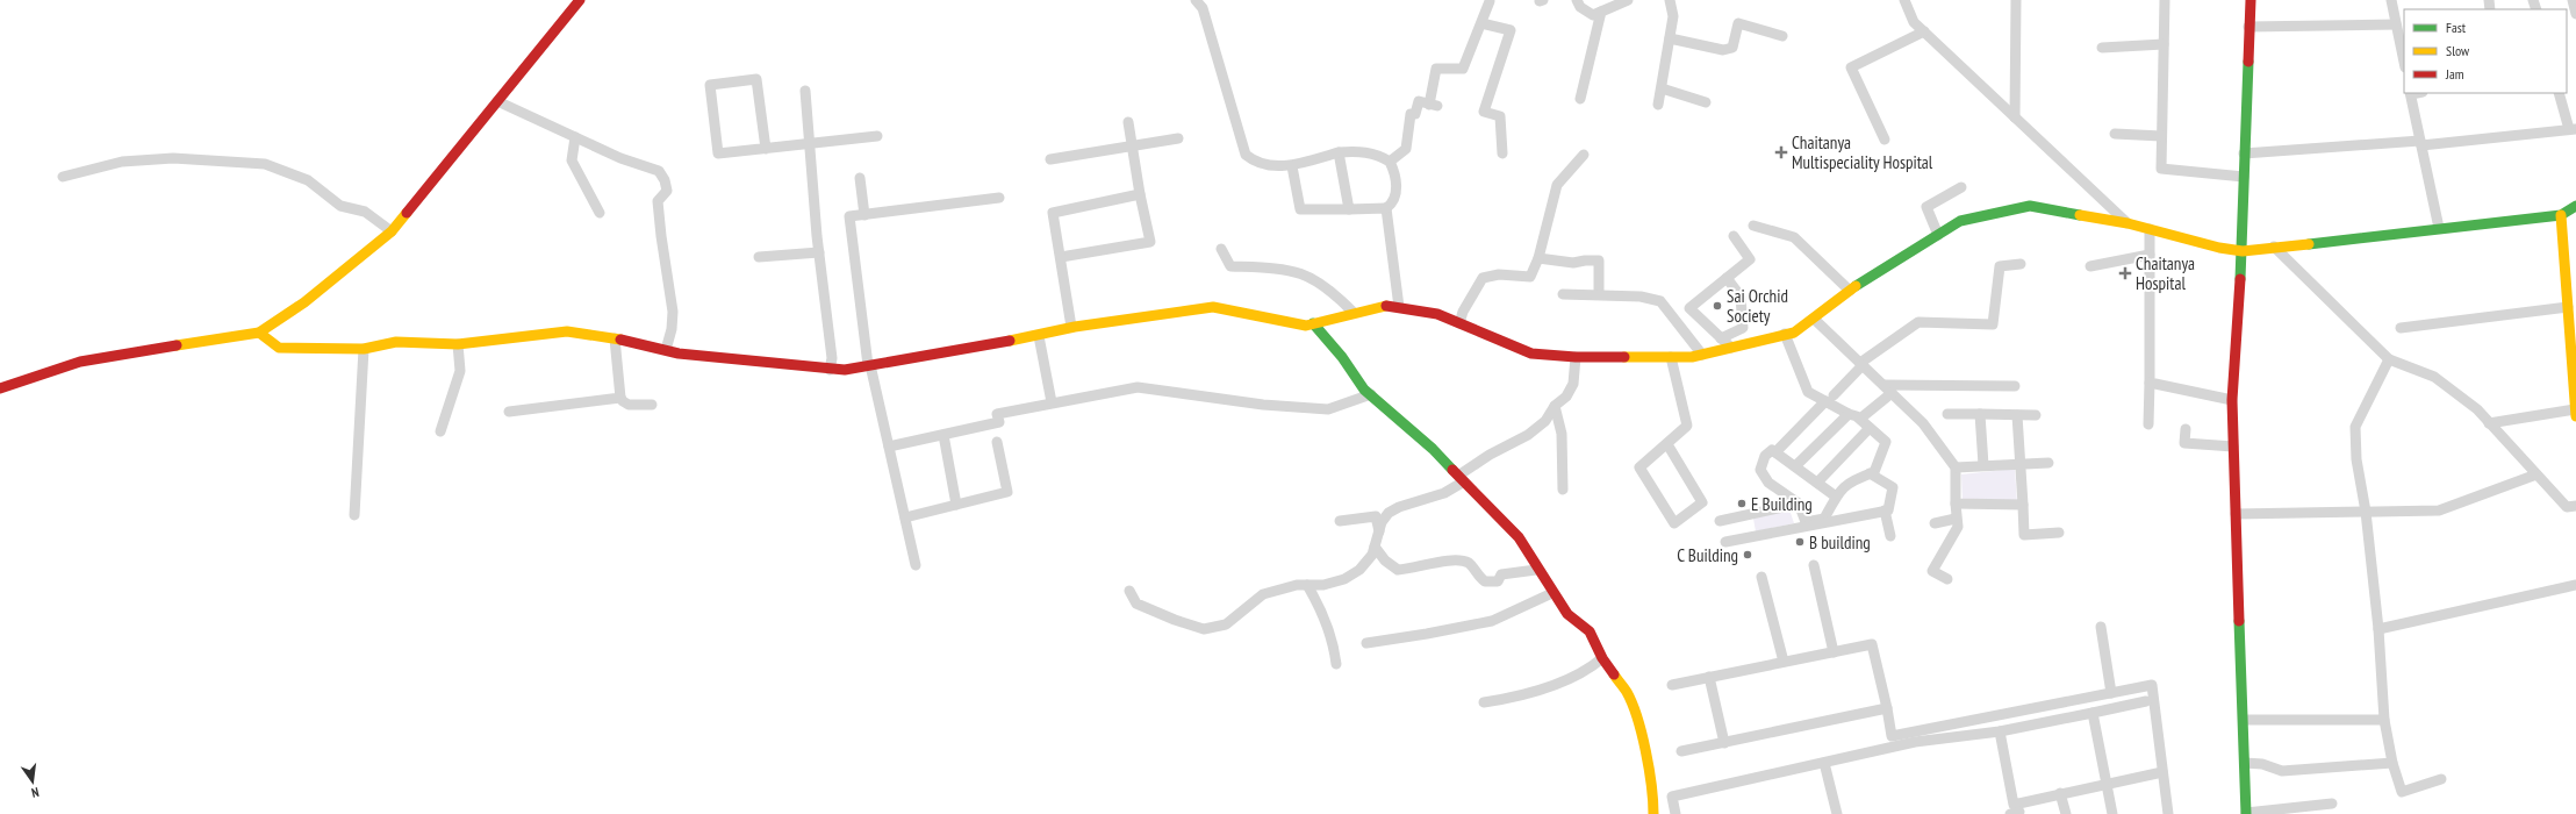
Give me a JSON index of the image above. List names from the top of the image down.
{
  "places": {
    "health": ["Chaitanya Multispeciality Hospital", "Chaitanya Hospital"],
    "other": [
      "Sai Orchid Society",
      "E Building",
      "B building",
      "C Building"
    ]
  },
  "legend": ["Fast", "Slow", "Jam"],
  "north": "bottom"
}
